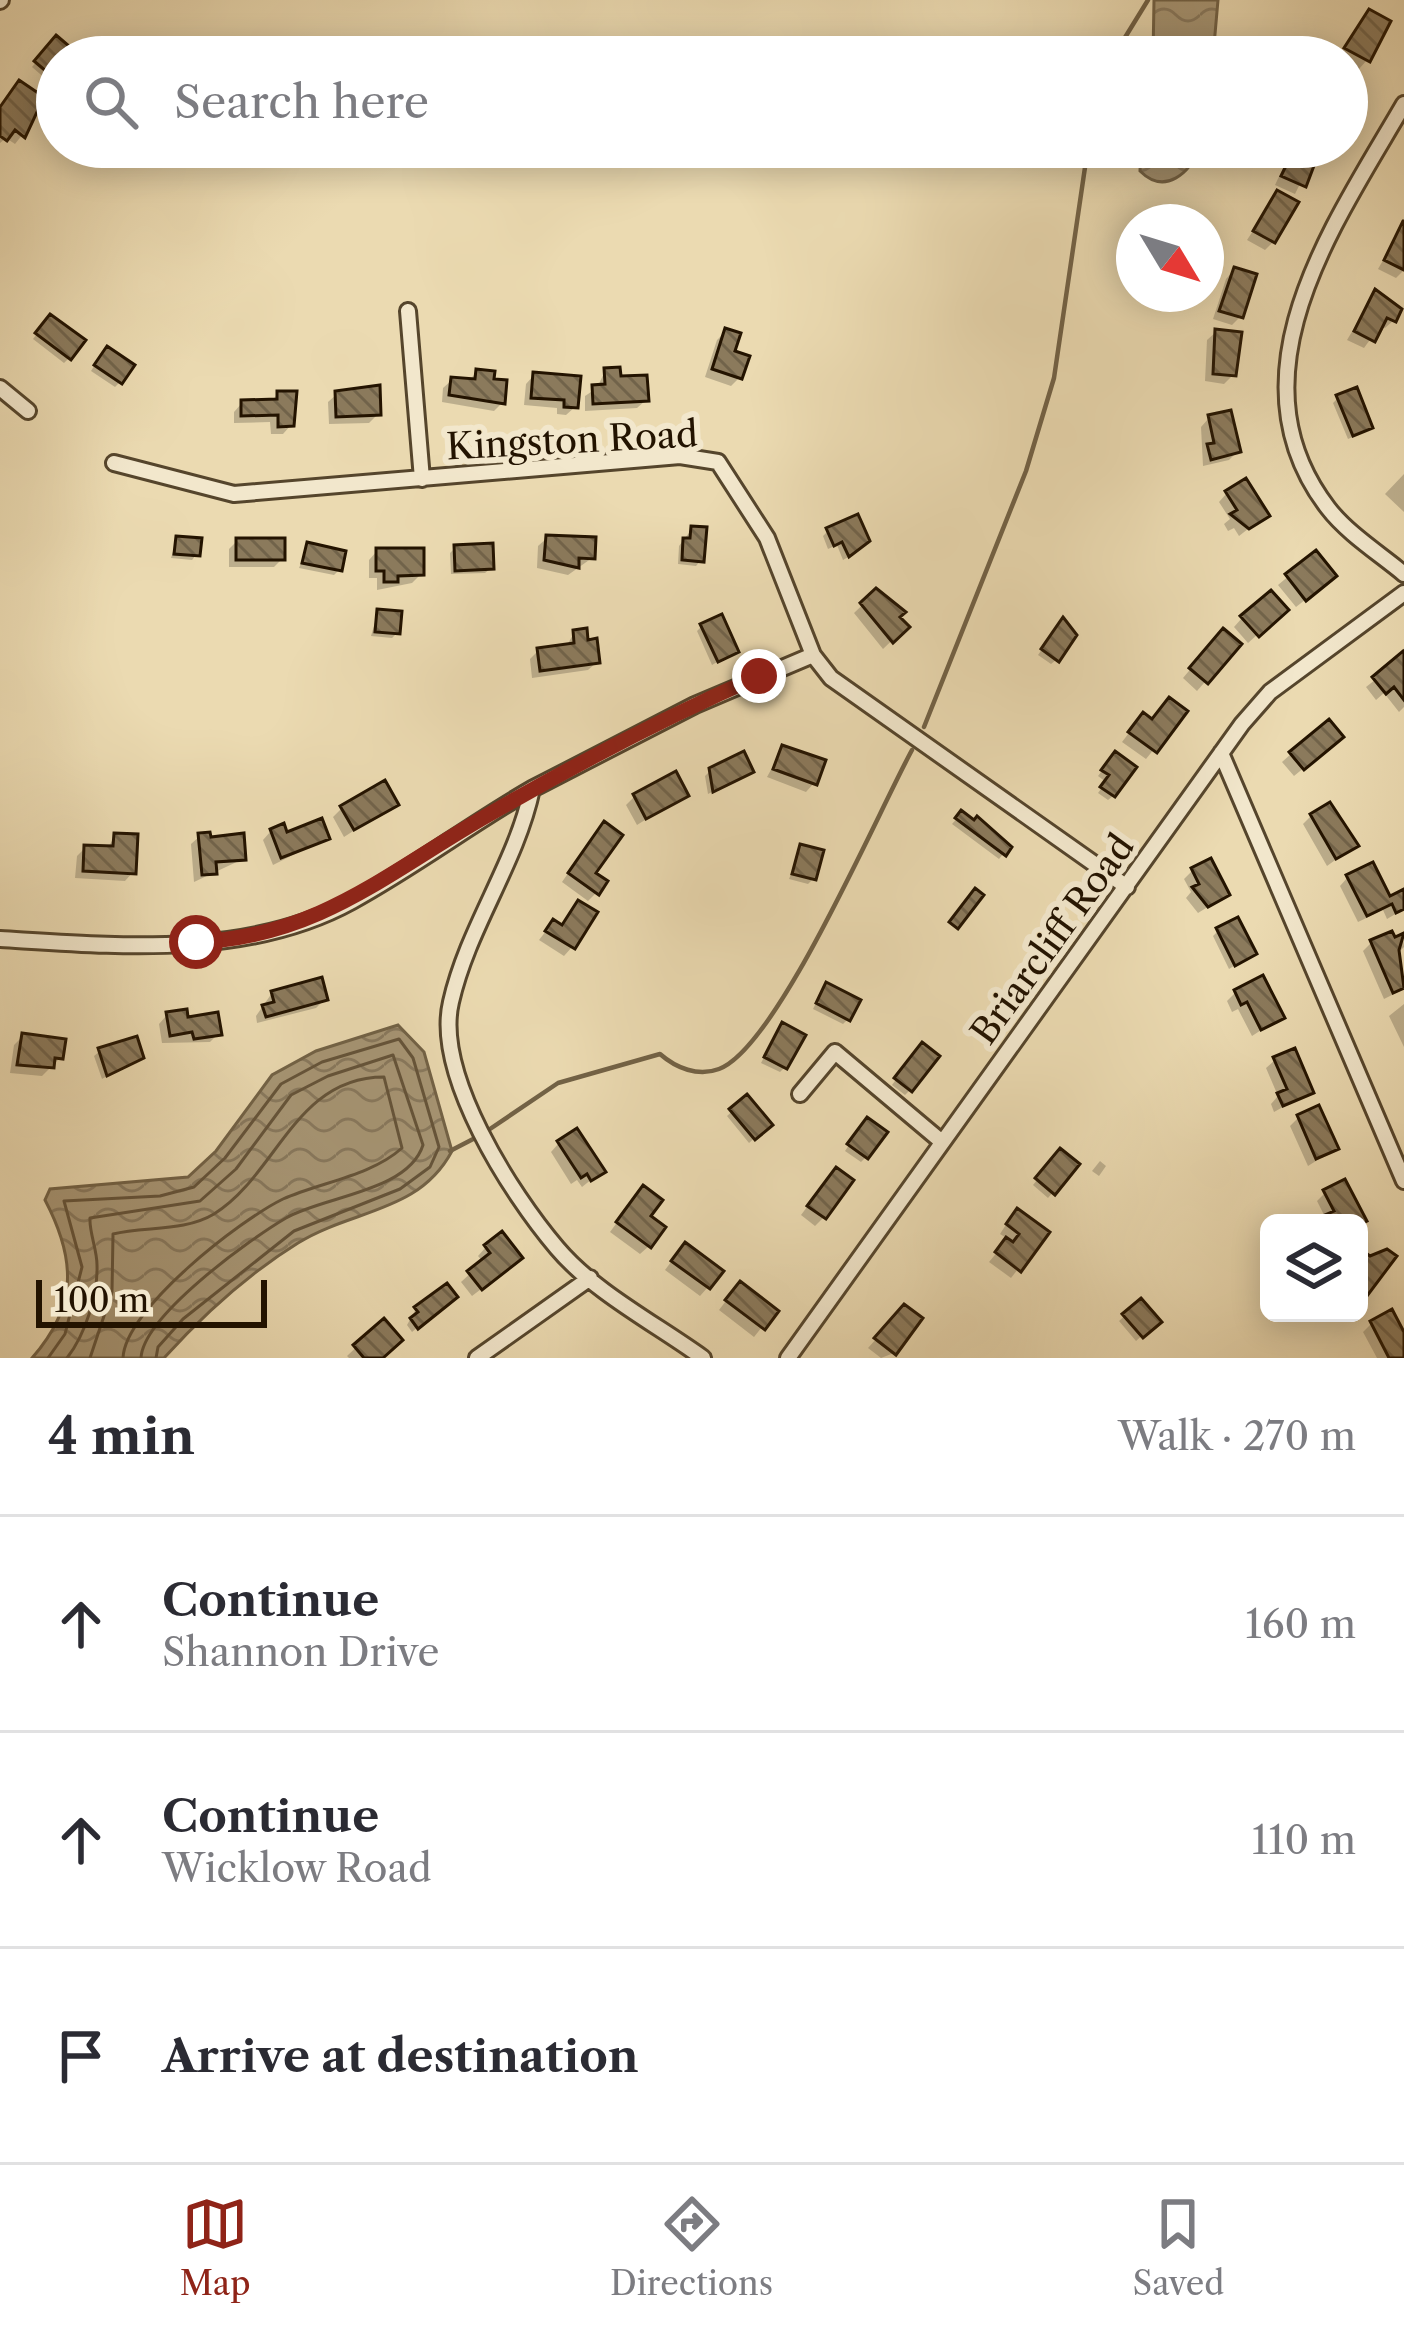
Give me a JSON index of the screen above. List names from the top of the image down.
{
  "streets": {
    "street": ["Kingston Road", "Briarcliff Road"]
  },
  "crossings": [
    ["Kingston Road", "Briarcliff Road"]
  ],
  "scale_bar": "100 m",
  "north": "bottom right",
  "page": {
    "search": "Search here",
    "scale": "100 m",
    "heading": ["4 min", "Walk · 270 m"],
    "list": [
      ["Continue", "Shannon Drive", "160 m"],
      ["Continue", "Wicklow Road", "110 m"],
      "Arrive at destination"
    ],
    "nav": ["Map", "Directions", "Saved"]
  }
}
